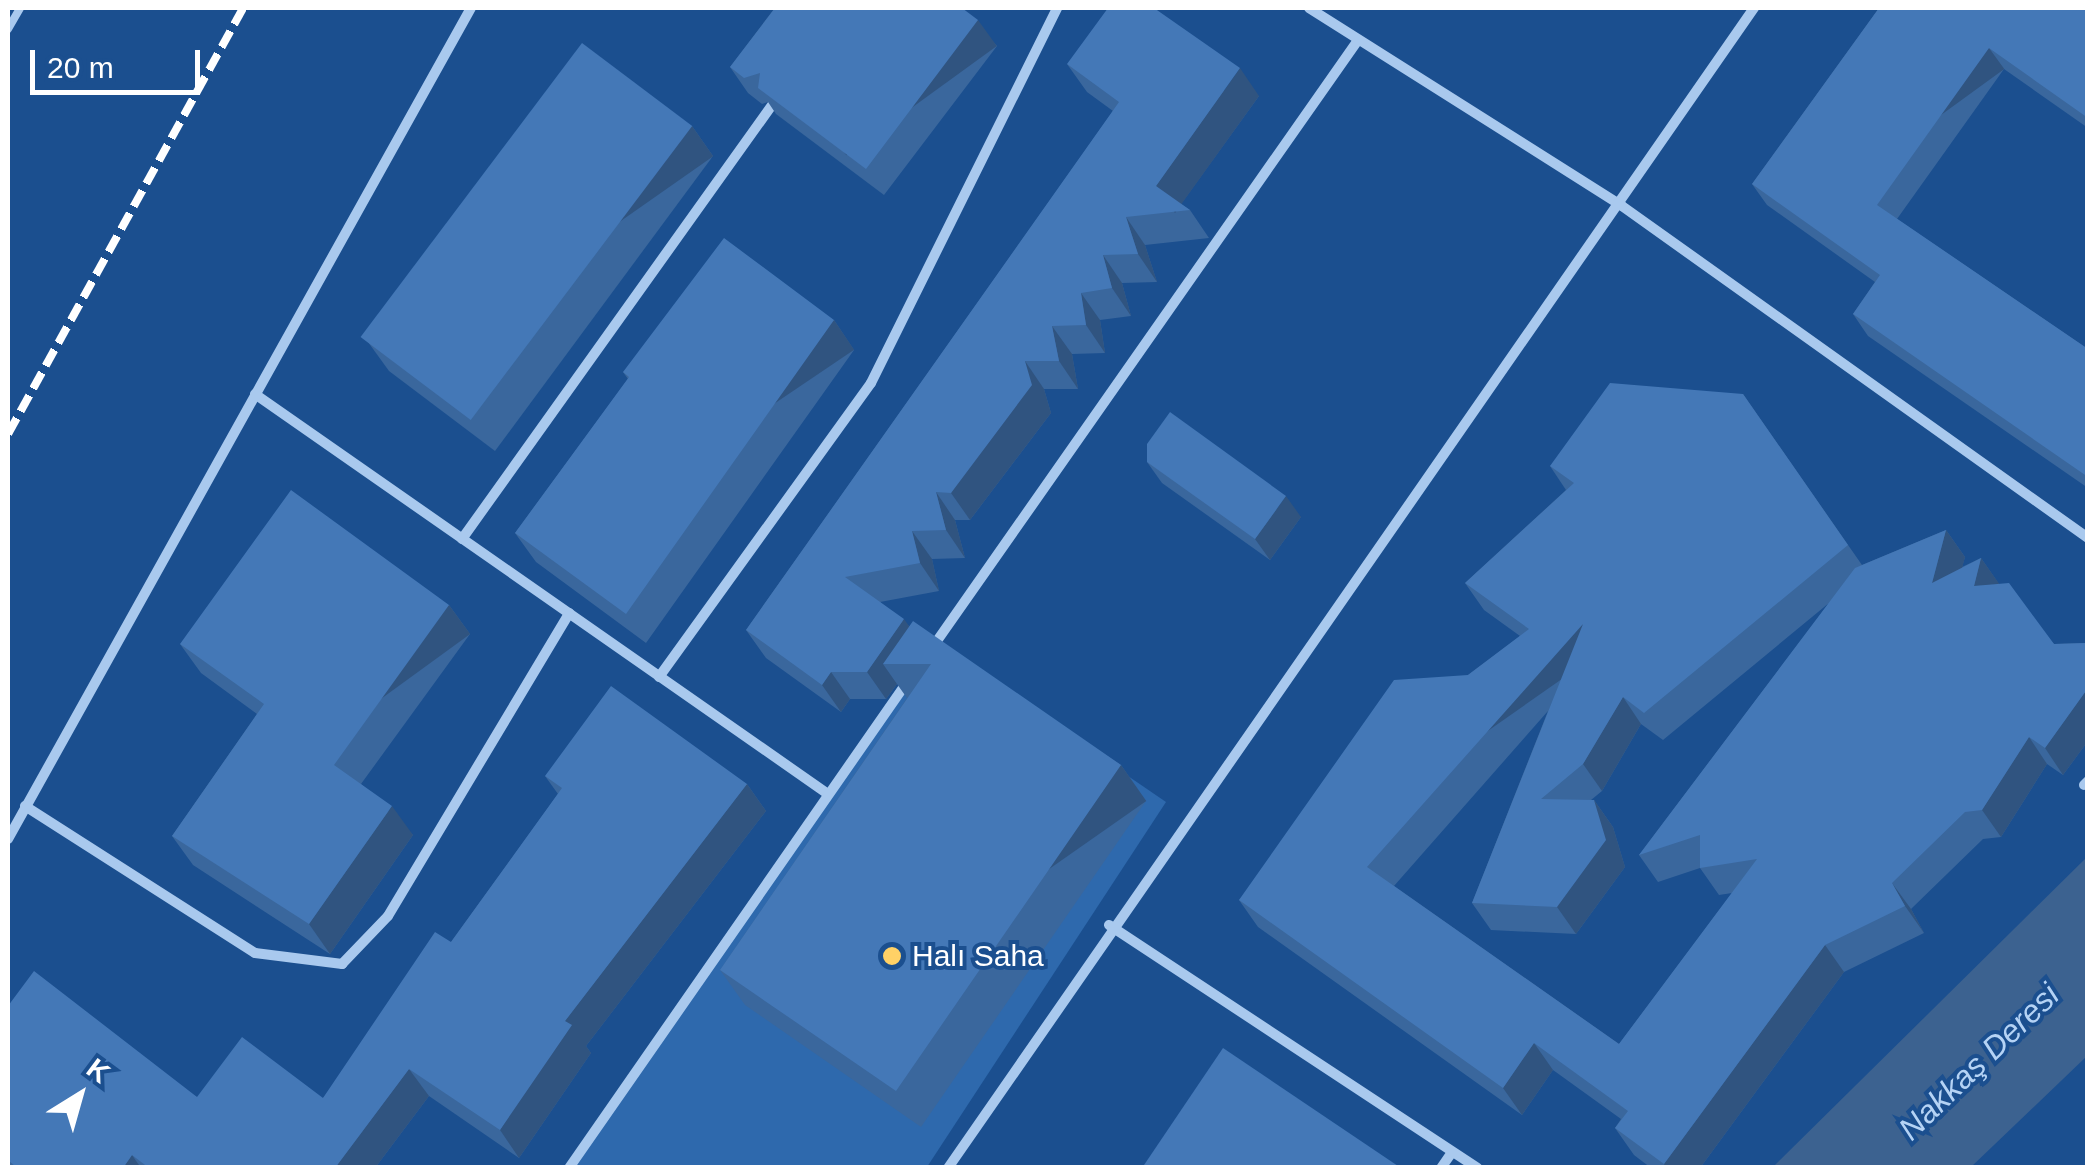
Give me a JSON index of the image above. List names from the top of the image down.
{
  "water": ["Nakkaş Deresi"],
  "places": ["Halı Saha"],
  "scale_bar": "20 m",
  "north": "top right"
}
